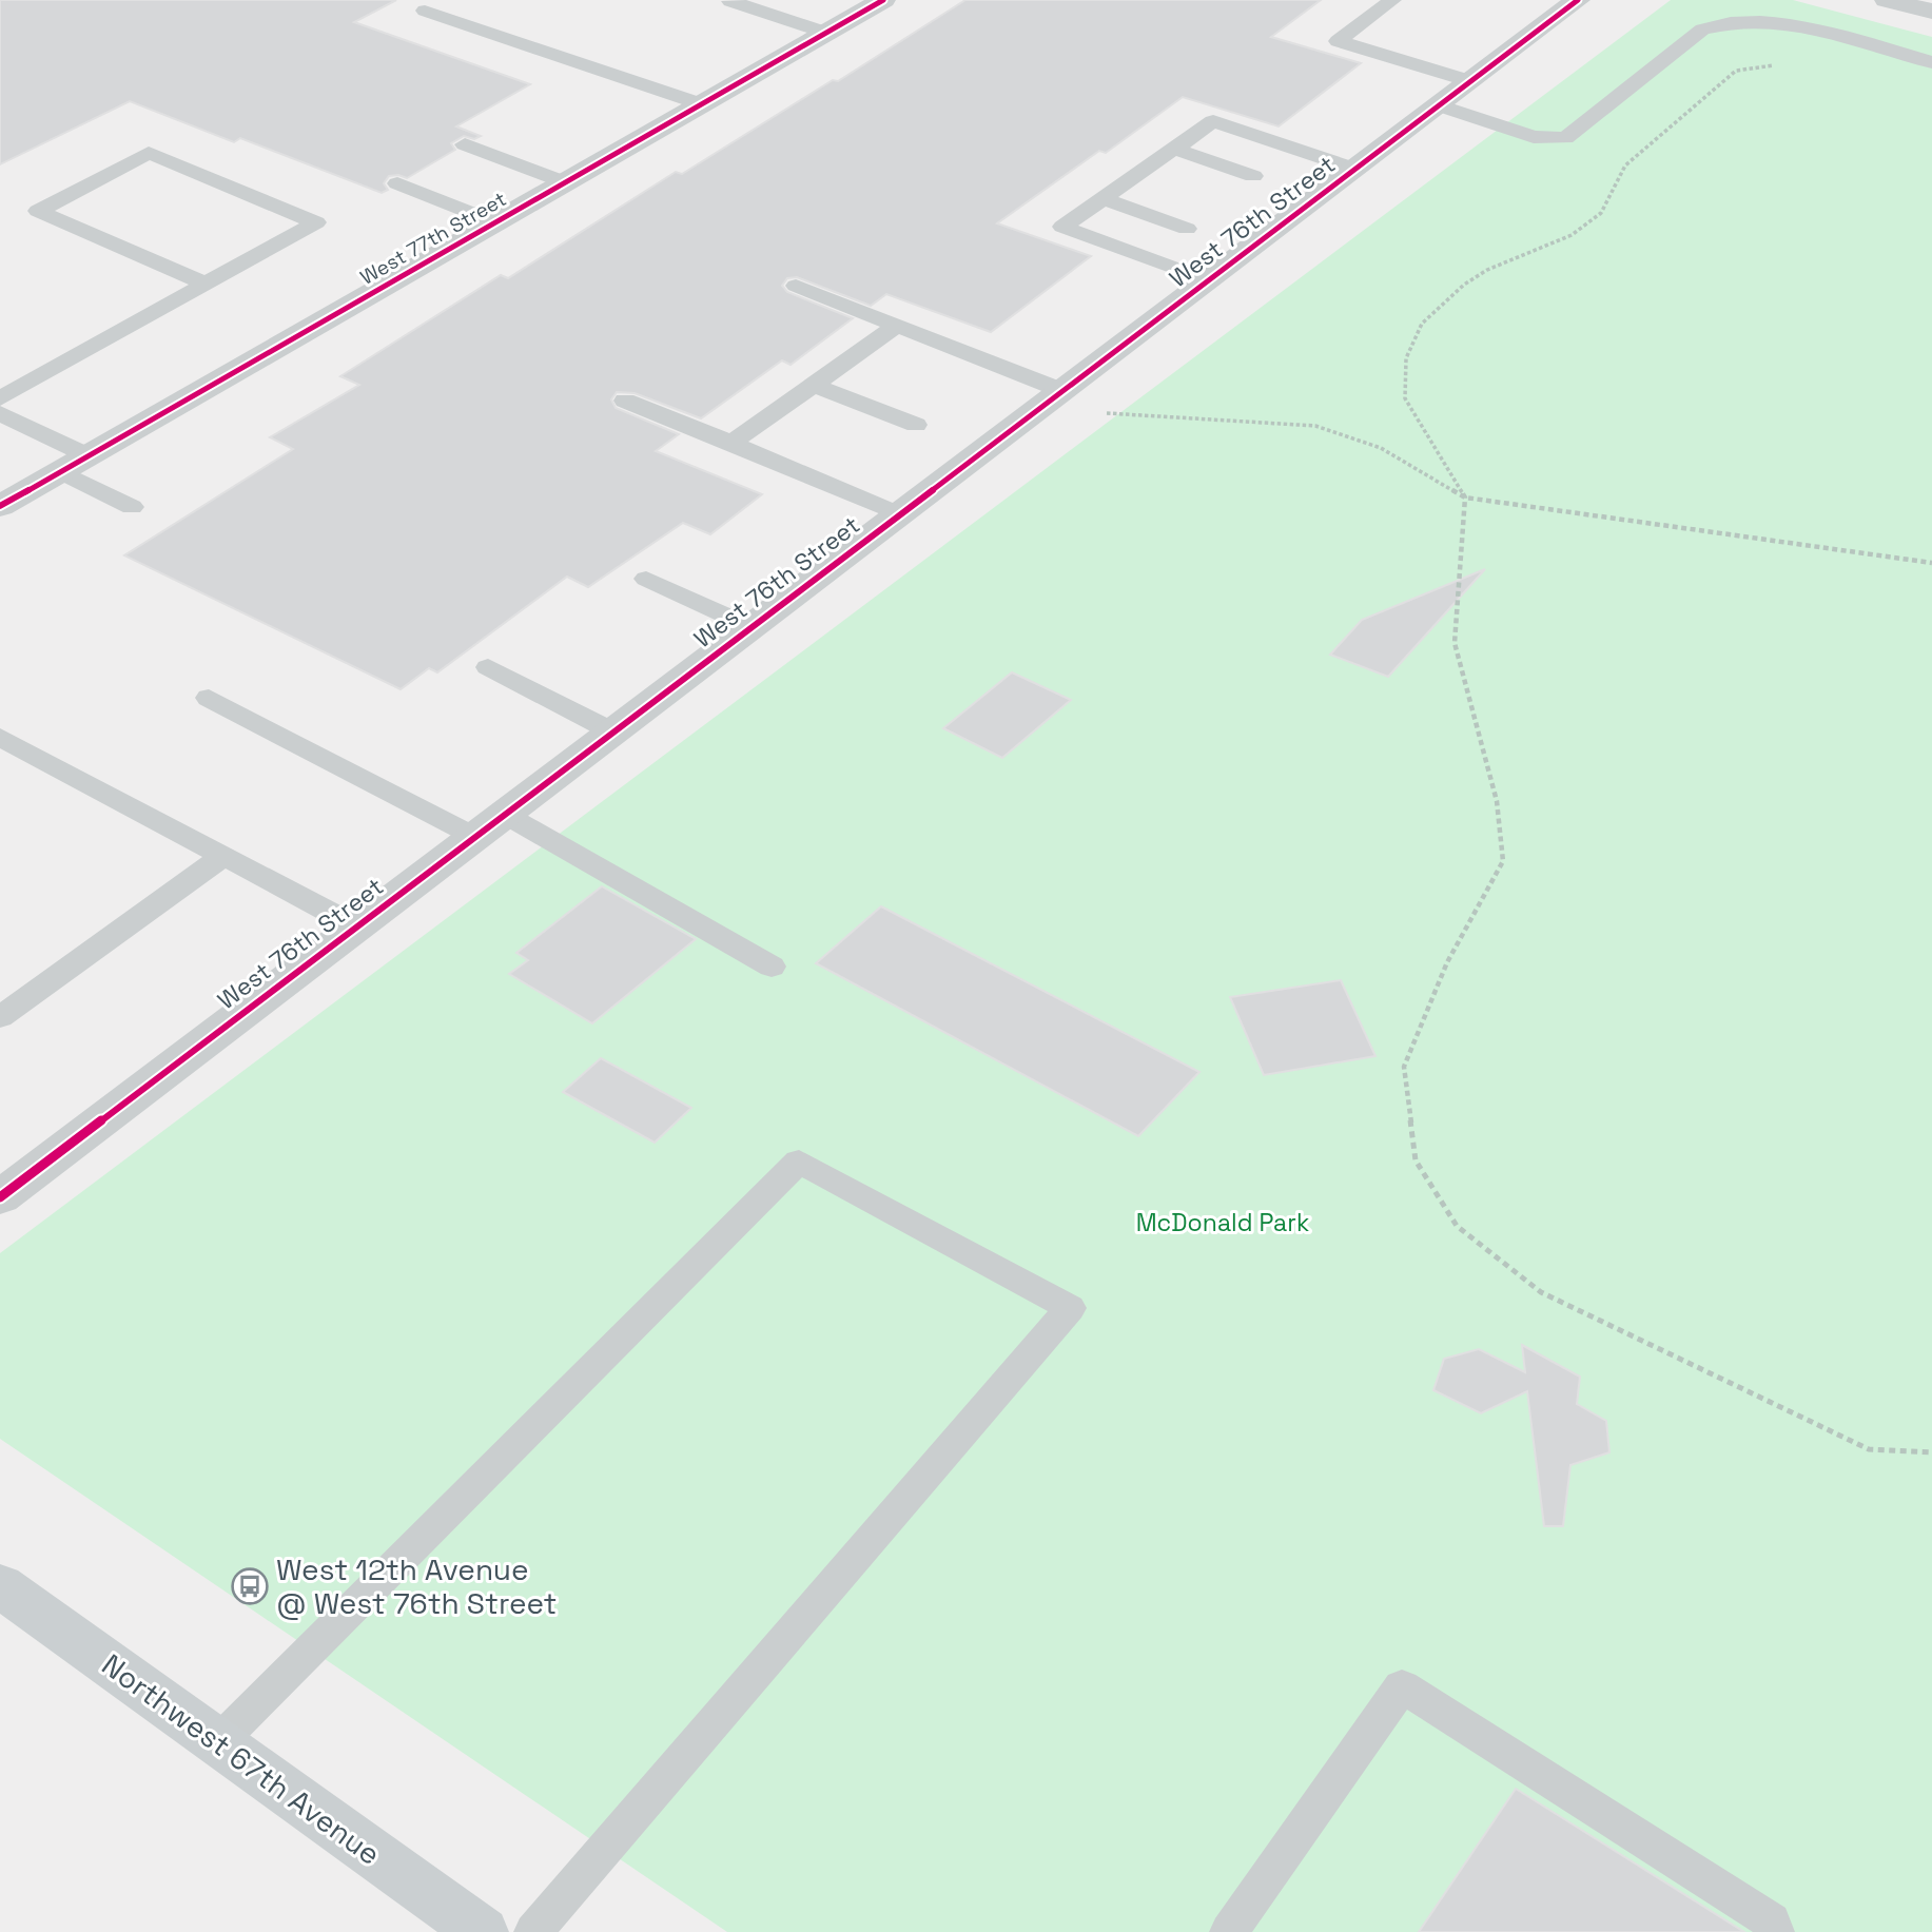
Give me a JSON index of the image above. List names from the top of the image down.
{
  "streets": {
    "main road": ["Northwest 67th Avenue"],
    "street": ["West 76th Street", "West 77th Street"]
  },
  "parks": ["McDonald Park"],
  "places": {
    "bus stop": ["West 12th Avenue @ West 76th Street"]
  }
}
